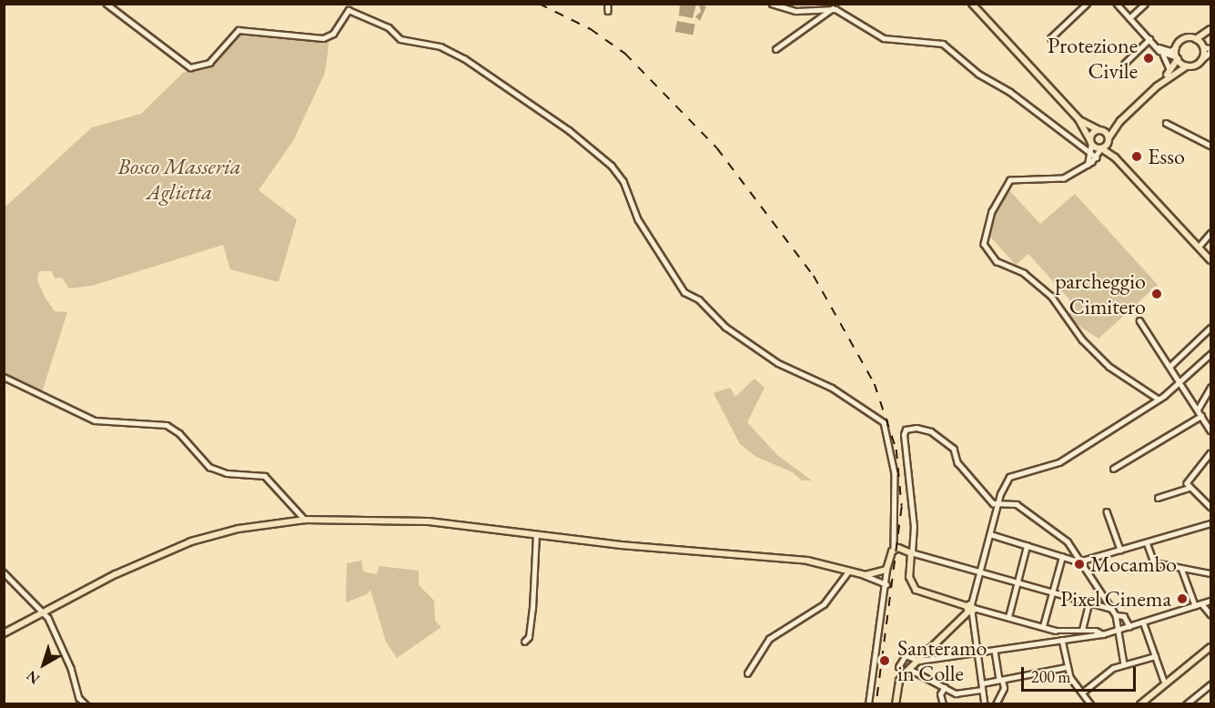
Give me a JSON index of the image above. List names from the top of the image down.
{
  "parks": ["Bosco Masseria Aglietta"],
  "places": [
    "Protezione Civile",
    "Esso",
    "parcheggio Cimitero",
    "Mocambo",
    "Pixel Cinema",
    "Santeramo in Colle"
  ],
  "scale_bar": "200 m",
  "north": "bottom left"
}
